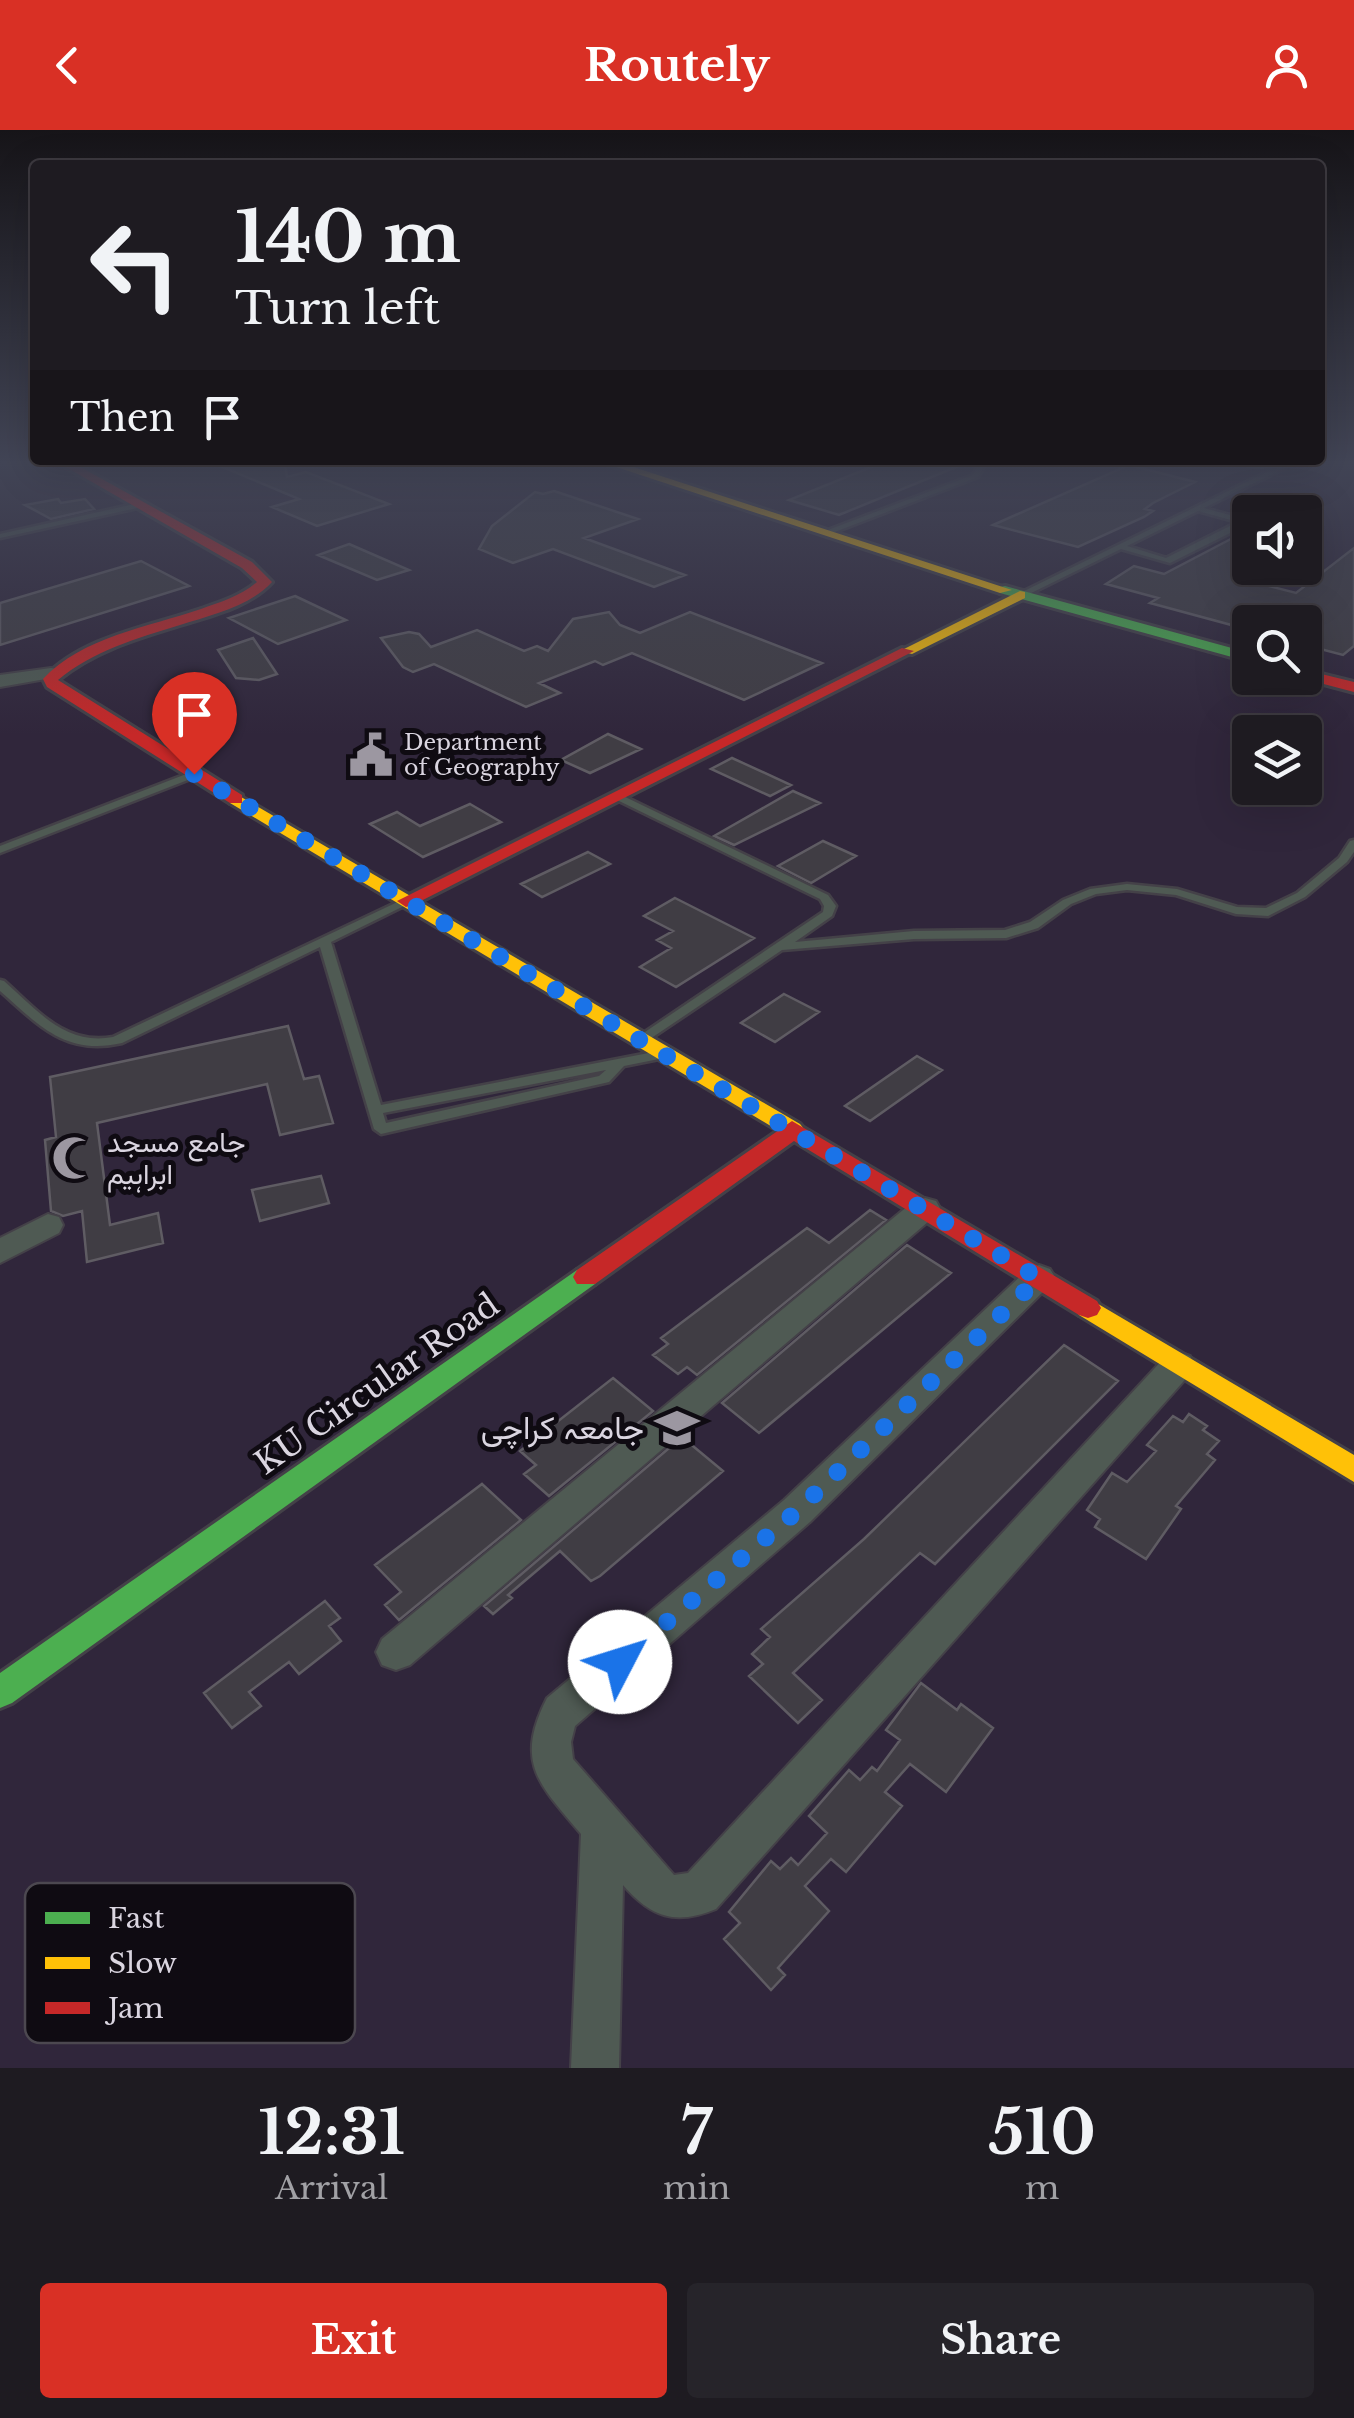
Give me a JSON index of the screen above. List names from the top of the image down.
{
  "streets": {
    "street": ["KU Circular Road"]
  },
  "places": {
    "public building": ["Department of Geography"],
    "mosque": ["جامع مسجد ابراہیم"],
    "school or university": ["جامعہ کراچی"]
  },
  "legend": ["Fast", "Slow", "Jam"],
  "page": {
    "header": "Routely",
    "turn": ["140 m", "Turn left"],
    "then": "Then",
    "eta": [
      "12:31",
      "Arrival",
      "7",
      "min",
      "510",
      "m"
    ],
    "buttons": ["Exit", "Share"]
  }
}
